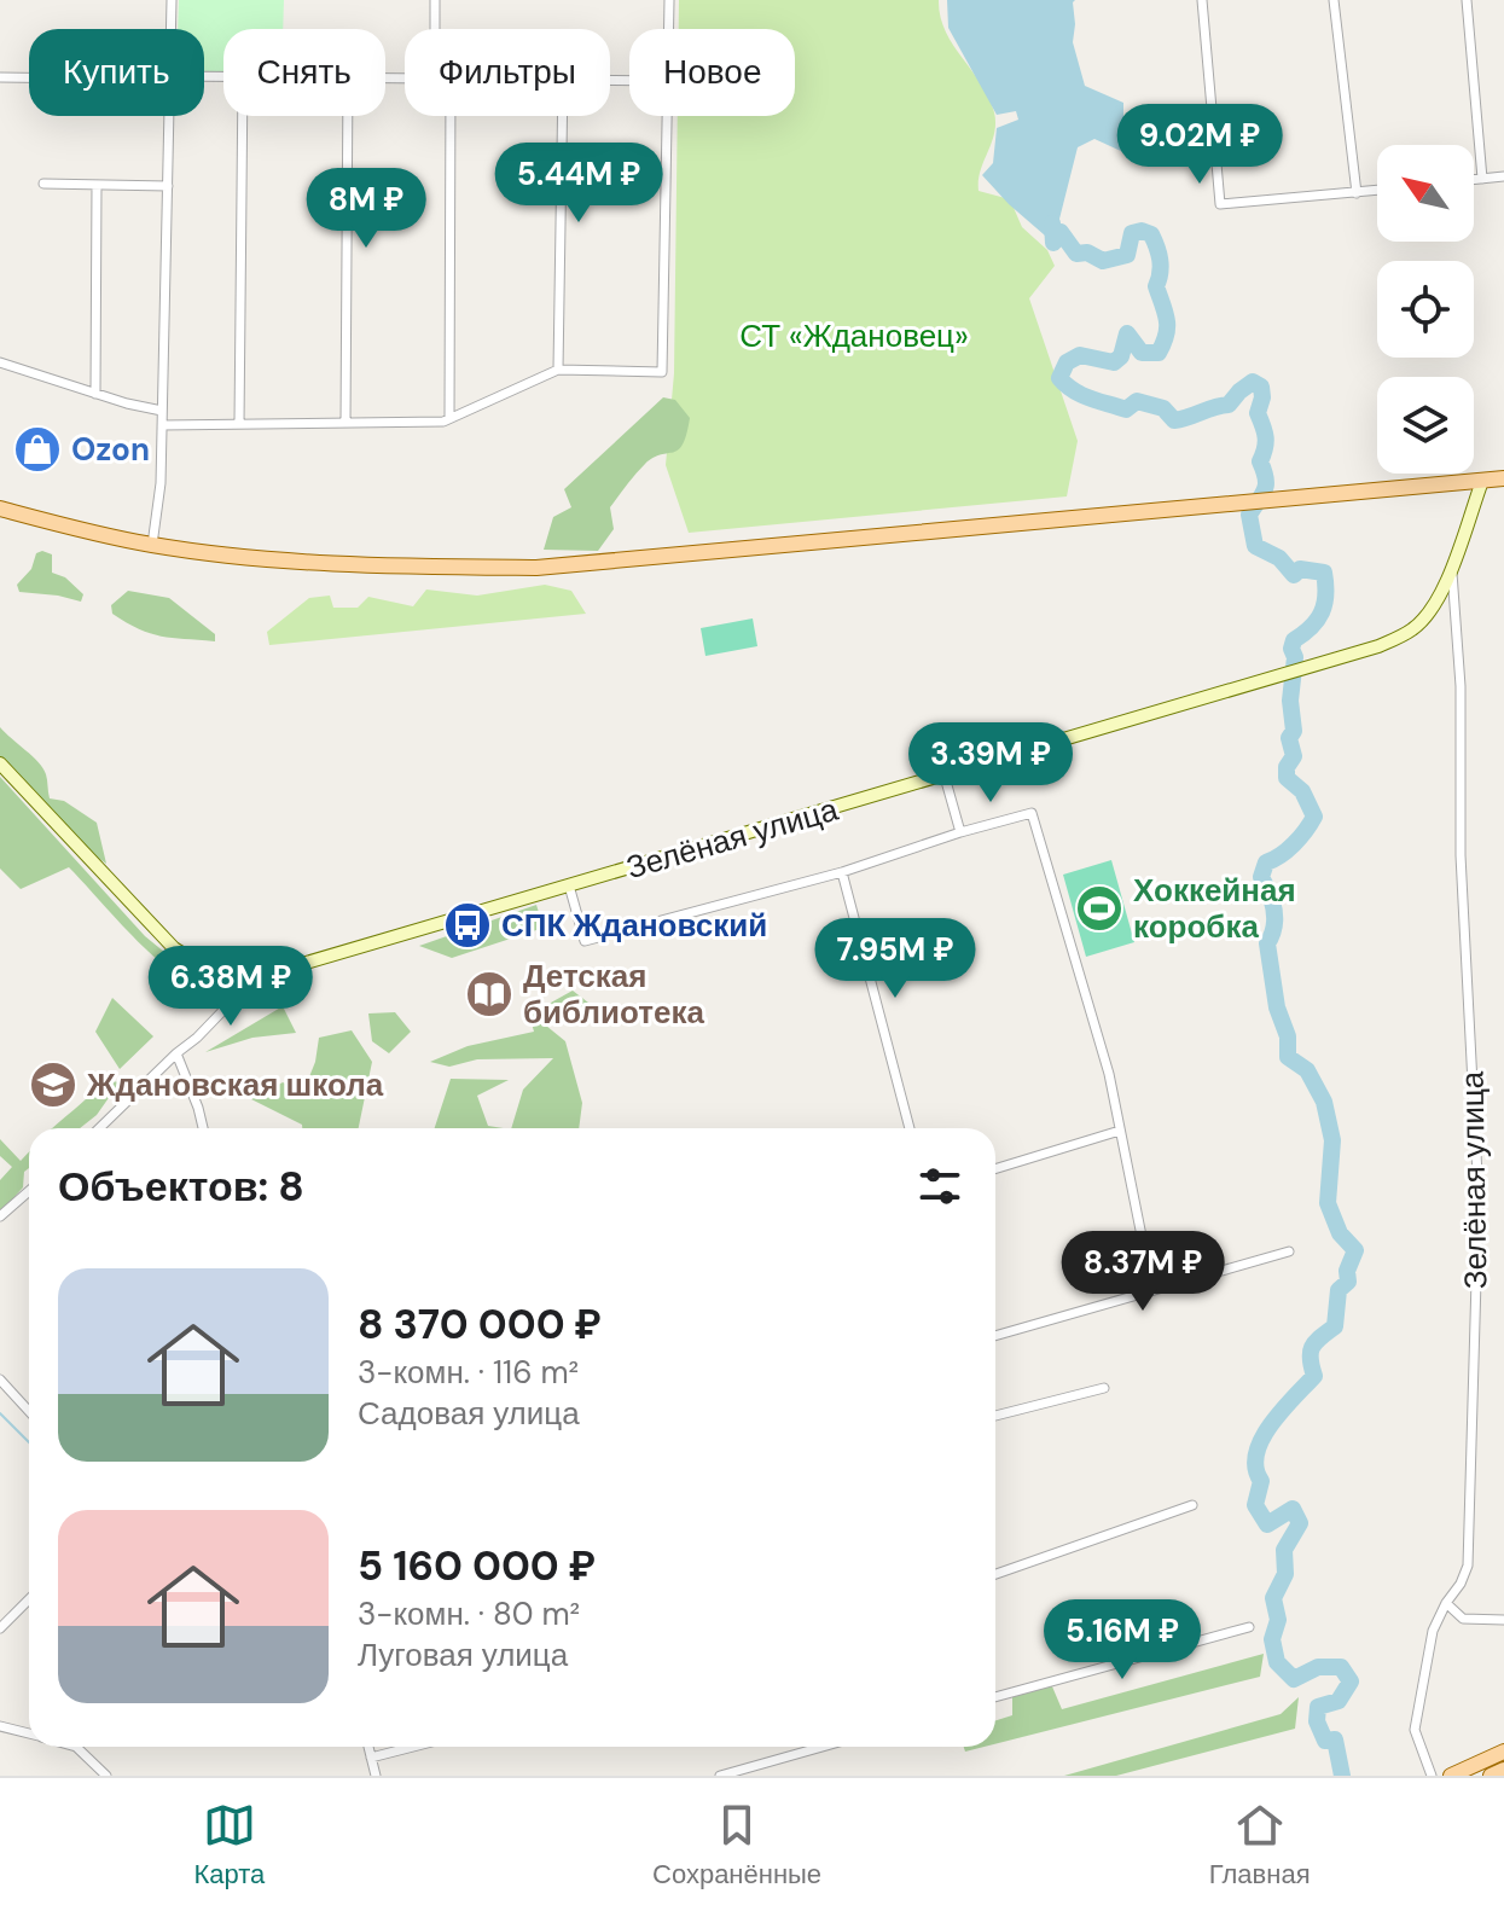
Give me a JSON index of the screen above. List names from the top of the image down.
{
  "streets": {
    "street": ["Зелёная улица"]
  },
  "parks": ["СТ «Ждановец»"],
  "places": {
    "shop": ["Ozon"],
    "sports": ["Хоккейная коробка"],
    "bus stop": ["СПК Ждановский"],
    "library": ["Детская библиотека"],
    "school or university": ["Ждановская школа"]
  },
  "north": "top left",
  "page": {
    "chip": [
      "Купить",
      "Снять",
      "Фильтры",
      "Новое"
    ],
    "price": [
      "9.02M ₽",
      "5.44M ₽",
      "8M ₽",
      "3.39M ₽",
      "7.95M ₽",
      "6.38M ₽",
      "8.37M ₽",
      "5.16M ₽"
    ],
    "heading": "Объектов: 8",
    "list": [
      {
        "name": "8 370 000 ₽",
        "note": "3-комн. · 116 m² · Садовая улица"
      },
      {
        "name": "5 160 000 ₽",
        "note": "3-комн. · 80 m² · Луговая улица"
      }
    ],
    "tabs": ["Карта", "Сохранённые", "Главная"]
  }
}
